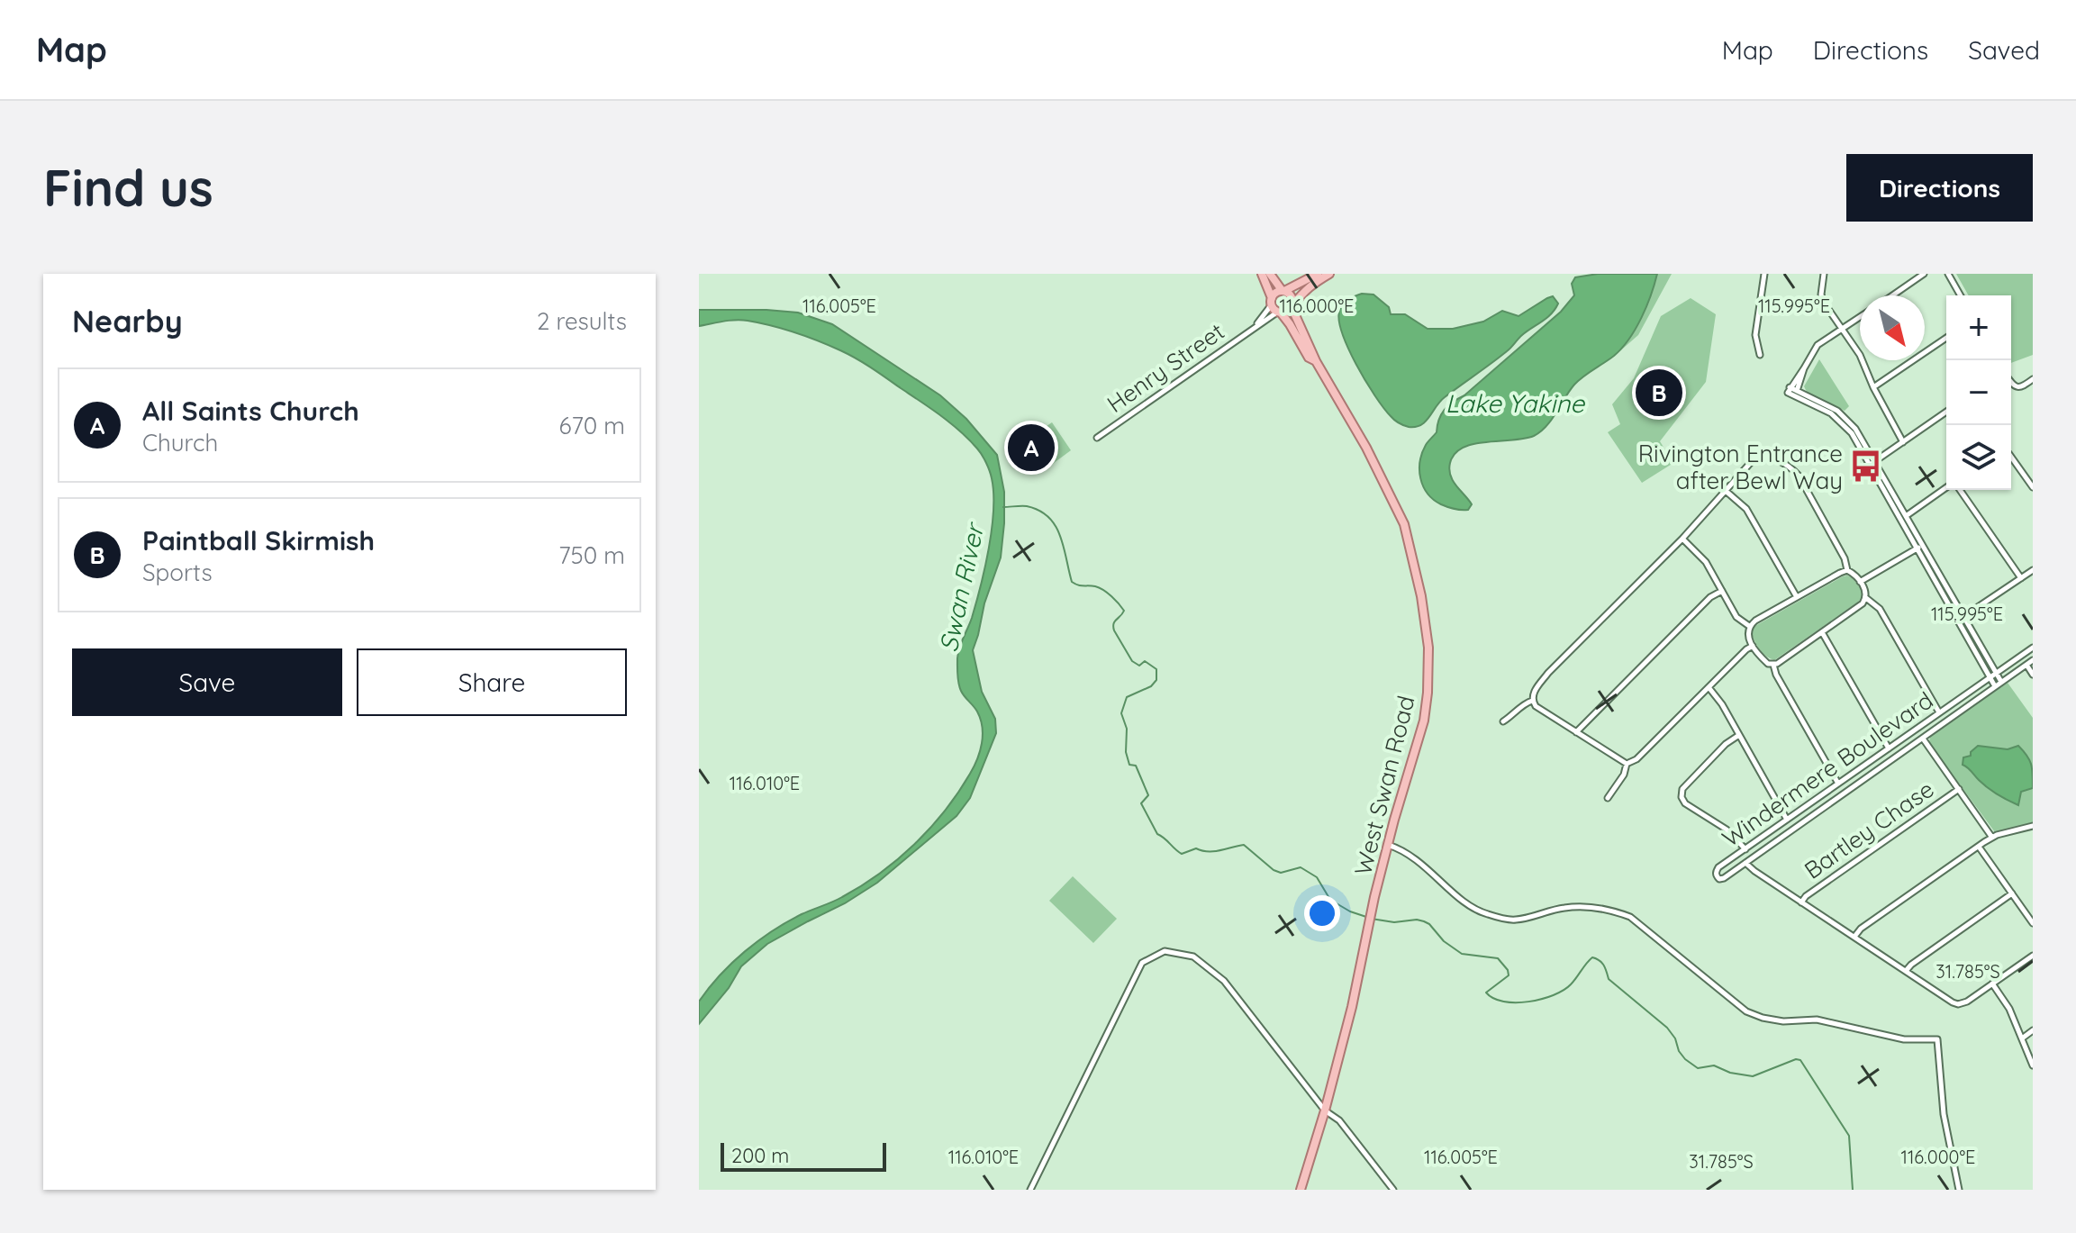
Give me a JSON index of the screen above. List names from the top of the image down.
{
  "streets": {
    "main road": ["West Swan Road"],
    "street": ["Henry Street", "Windermere Boulevard", "Bartley Chase"]
  },
  "crossings": [
    ["Henry Street", "West Swan Road"]
  ],
  "water": ["Lake Yakine", "Swan River"],
  "places": {
    "bus stop": ["Rivington Entrance after Bewl Way"]
  },
  "scale_bar": "200 m",
  "north": "bottom right",
  "page": {
    "header": "Map",
    "nav": ["Map", "Directions", "Saved"],
    "buttons": [
      "Directions",
      ["Save", "Share"]
    ],
    "title": "Find us",
    "heading": ["Nearby", "2 results"],
    "map_buttons": ["+", "−"],
    "pins": ["B", "A"],
    "list": [
      {
        "mark": "A",
        "name": "All Saints Church",
        "note": "Church",
        "value": "670 m"
      },
      {
        "mark": "B",
        "name": "Paintball Skirmish",
        "note": "Sports",
        "value": "750 m"
      }
    ],
    "scale": "200 m"
  },
  "coordinates": [
    "116.005°E",
    "116.000°E",
    "115.995°E",
    "116.010°E",
    "31.785°S"
  ]
}
